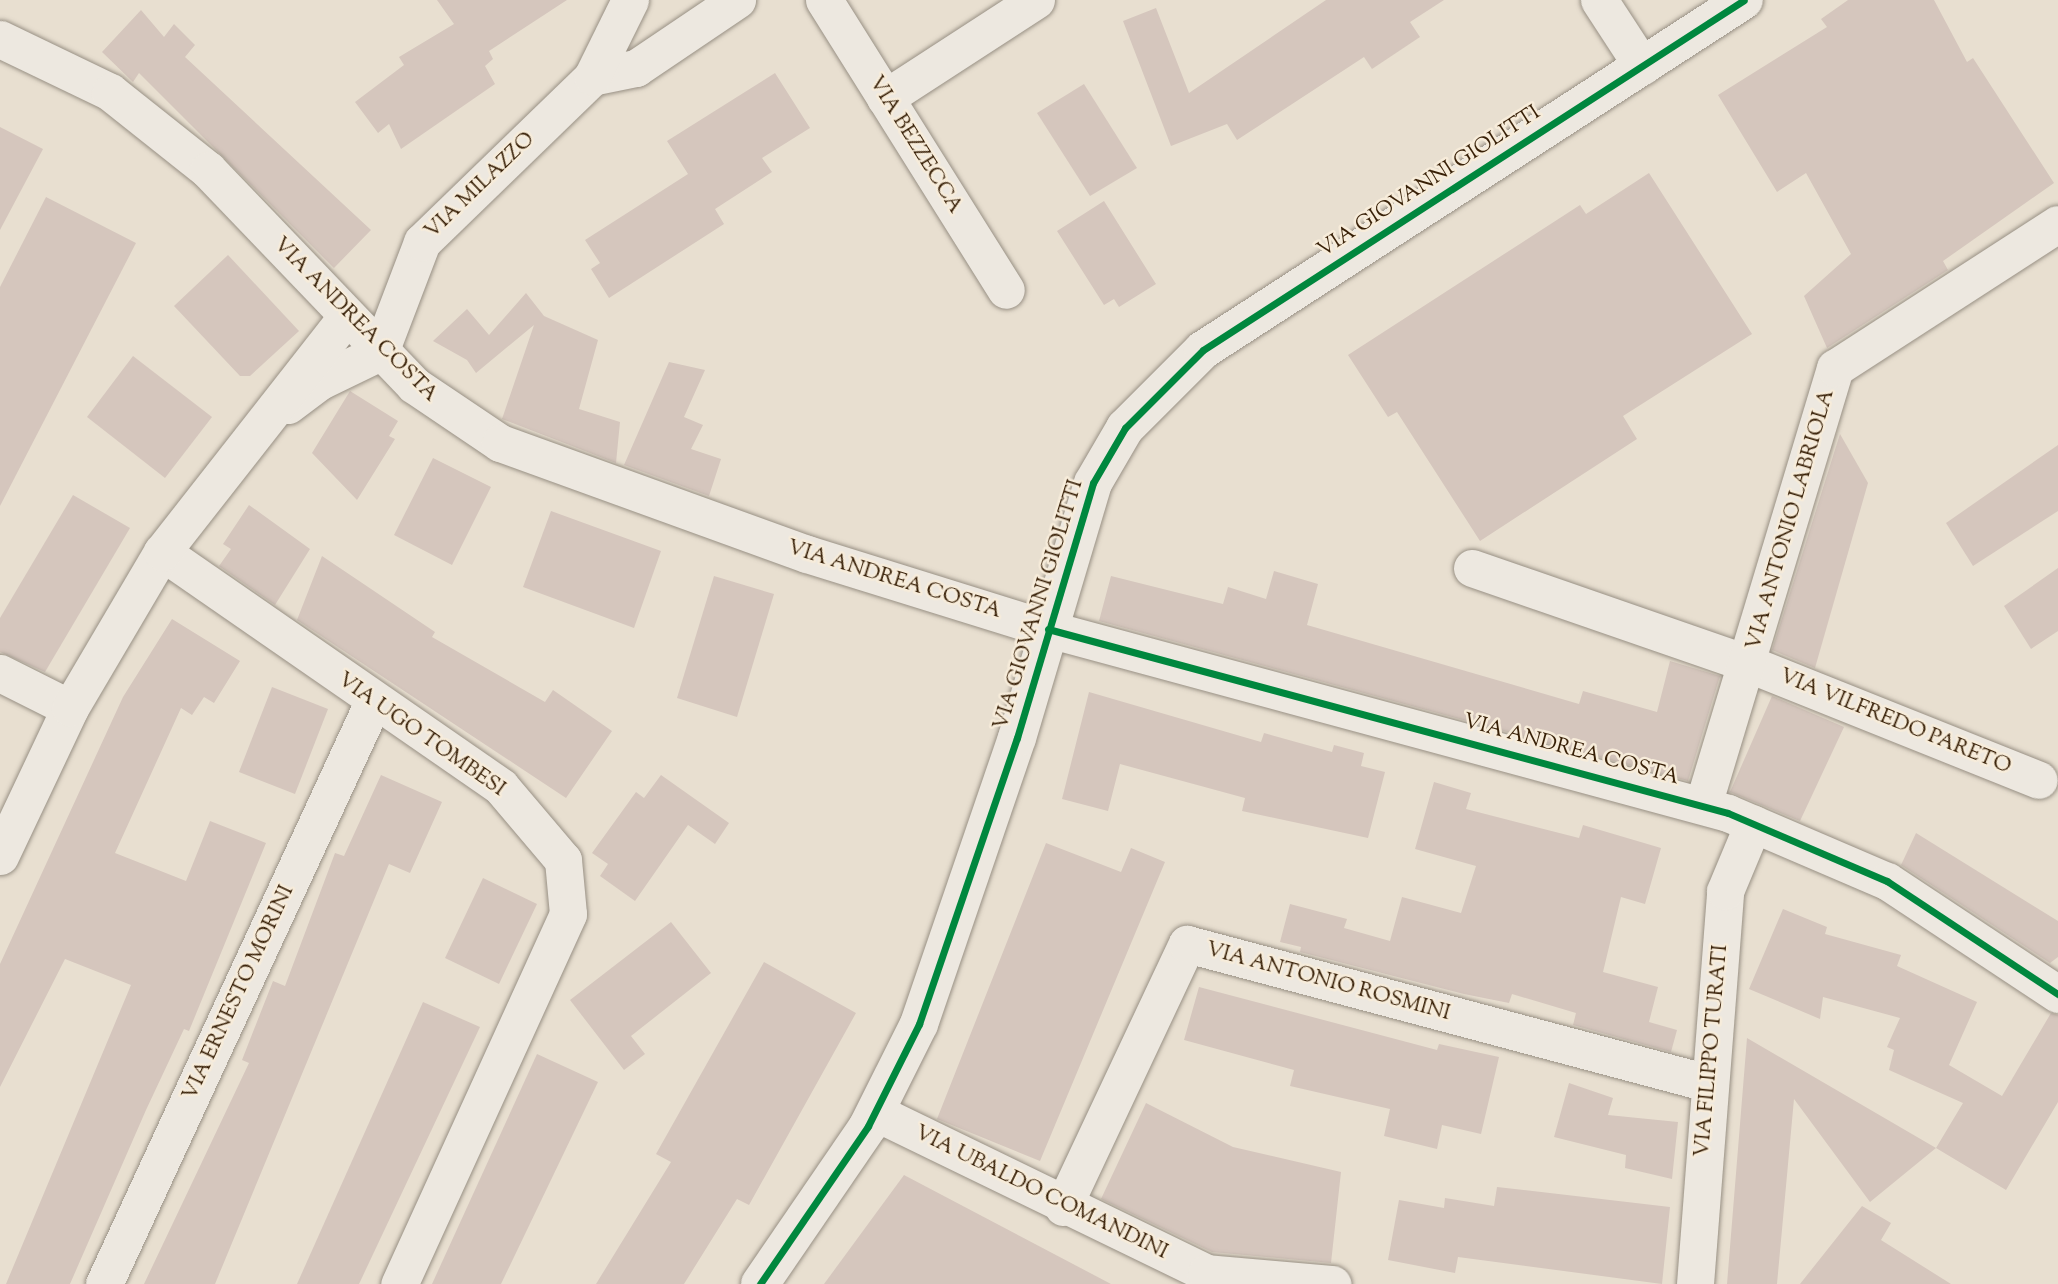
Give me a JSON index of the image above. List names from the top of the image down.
{
  "streets": {
    "street": [
      "VIA BEZZECCA",
      "VIA GIOVANNI GIOLITTI",
      "VIA MILAZZO",
      "VIA ANDREA COSTA",
      "VIA ANTONIO LABRIOLA",
      "VIA VILFREDO PARETO",
      "VIA UGO TOMBESI",
      "VIA ANTONIO ROSMINI",
      "VIA ERNESTO MORINI",
      "VIA FILIPPO TURATI",
      "VIA UBALDO COMANDINI"
    ]
  },
  "crossings": [
    ["VIA GIOVANNI GIOLITTI", "VIA ANDREA COSTA"],
    ["VIA GIOVANNI GIOLITTI", "VIA UBALDO COMANDINI"],
    ["VIA MILAZZO", "VIA ANDREA COSTA"],
    ["VIA ANDREA COSTA", "VIA ANTONIO LABRIOLA"],
    ["VIA ANDREA COSTA", "VIA FILIPPO TURATI"],
    ["VIA ANTONIO LABRIOLA", "VIA VILFREDO PARETO"],
    ["VIA UGO TOMBESI", "VIA ERNESTO MORINI"],
    ["VIA ANTONIO ROSMINI", "VIA FILIPPO TURATI"],
    ["VIA ANTONIO ROSMINI", "VIA UBALDO COMANDINI"]
  ]
}
